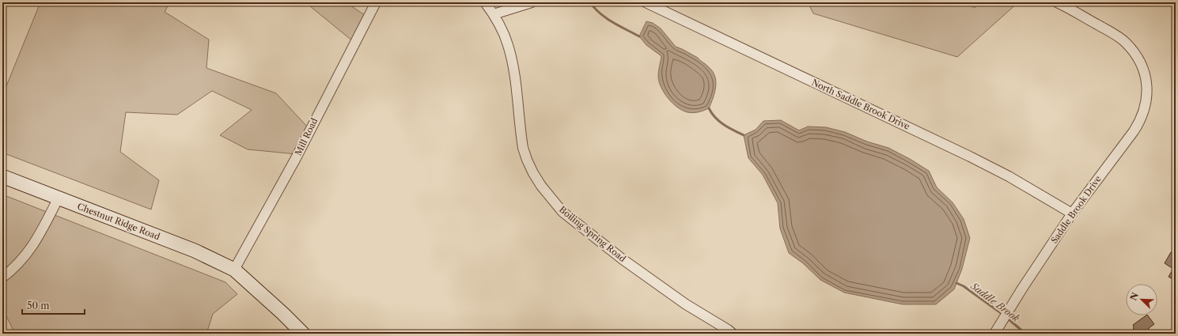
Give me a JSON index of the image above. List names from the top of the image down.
{
  "streets": {
    "main road": ["Chestnut Ridge Road"],
    "street": [
      "North Saddle Brook Drive",
      "Mill Road",
      "Saddle Brook Drive",
      "Boiling Spring Road"
    ]
  },
  "crossings": [
    ["North Saddle Brook Drive", "Saddle Brook Drive"],
    ["Mill Road", "Chestnut Ridge Road"]
  ],
  "water": ["Saddle Brook"],
  "scale_bar": "50 m",
  "north": "top left"
}
